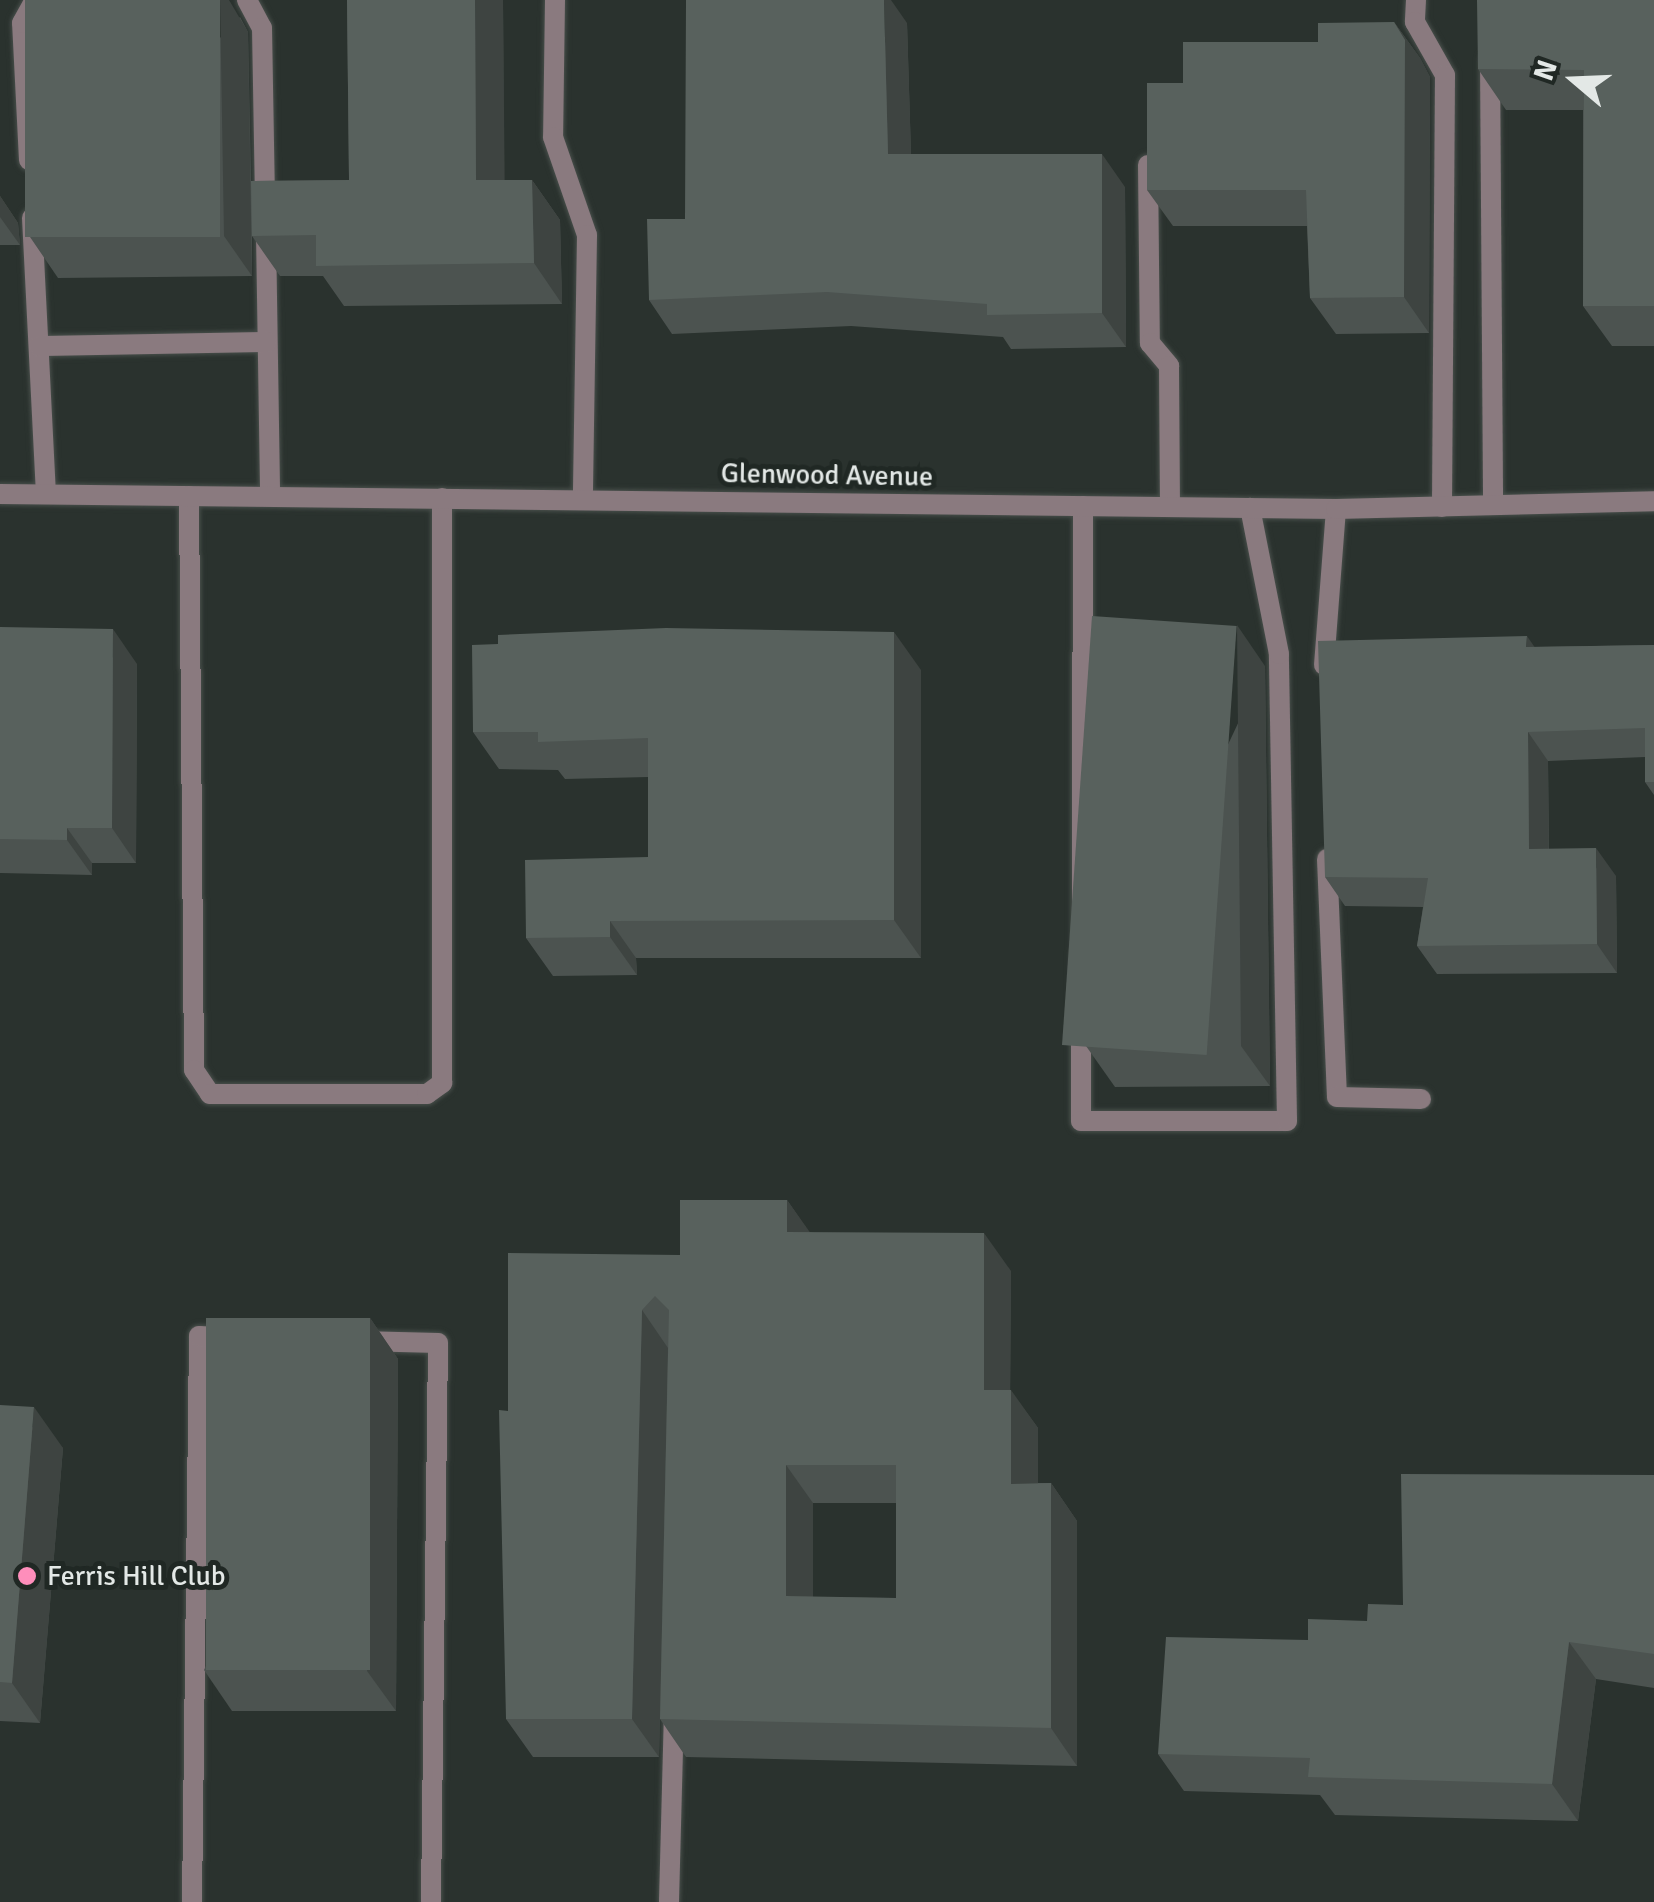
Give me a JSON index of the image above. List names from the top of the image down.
{
  "streets": {
    "street": ["Glenwood Avenue"]
  },
  "places": ["Ferris Hill Club"],
  "north": "left"
}
